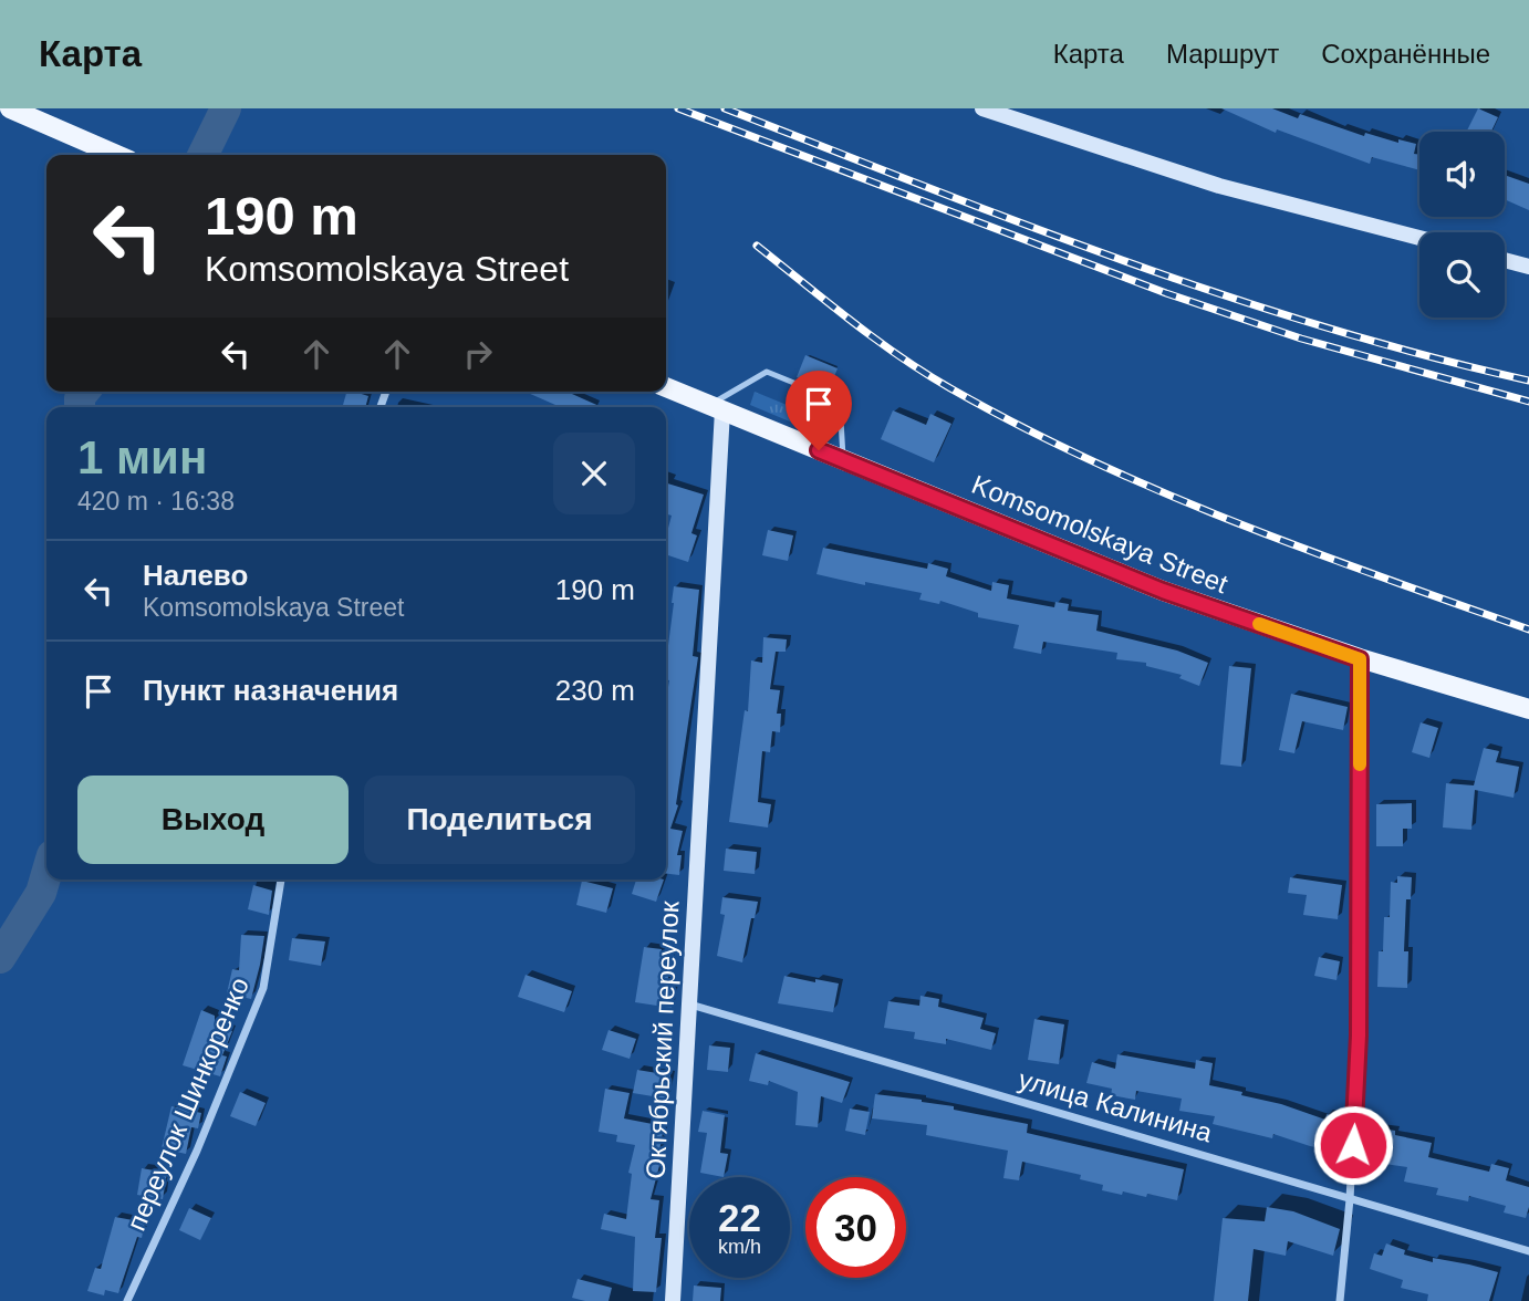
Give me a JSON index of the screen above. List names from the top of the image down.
{
  "streets": {
    "main road": ["Komsomolskaya Street"],
    "street": ["Октябрьский переулок", "переулок Шинкоренко", "улица Калинина"]
  },
  "crossings": [
    ["Komsomolskaya Street", "Октябрьский переулок"],
    ["Октябрьский переулок", "улица Калинина"]
  ],
  "page": {
    "header": "Карта",
    "nav": ["Карта", "Маршрут", "Сохранённые"],
    "turn": ["190 m", "Komsomolskaya Street"],
    "heading": ["1 мин", "420 m · 16:38"],
    "list": [
      {
        "name": "Налево",
        "note": "Komsomolskaya Street",
        "value": "190 m"
      },
      {
        "name": "Пункт назначения",
        "value": "230 m"
      }
    ],
    "buttons": ["Выход", "Поделиться"],
    "speed": "22 km/h",
    "limit": "30"
  }
}
